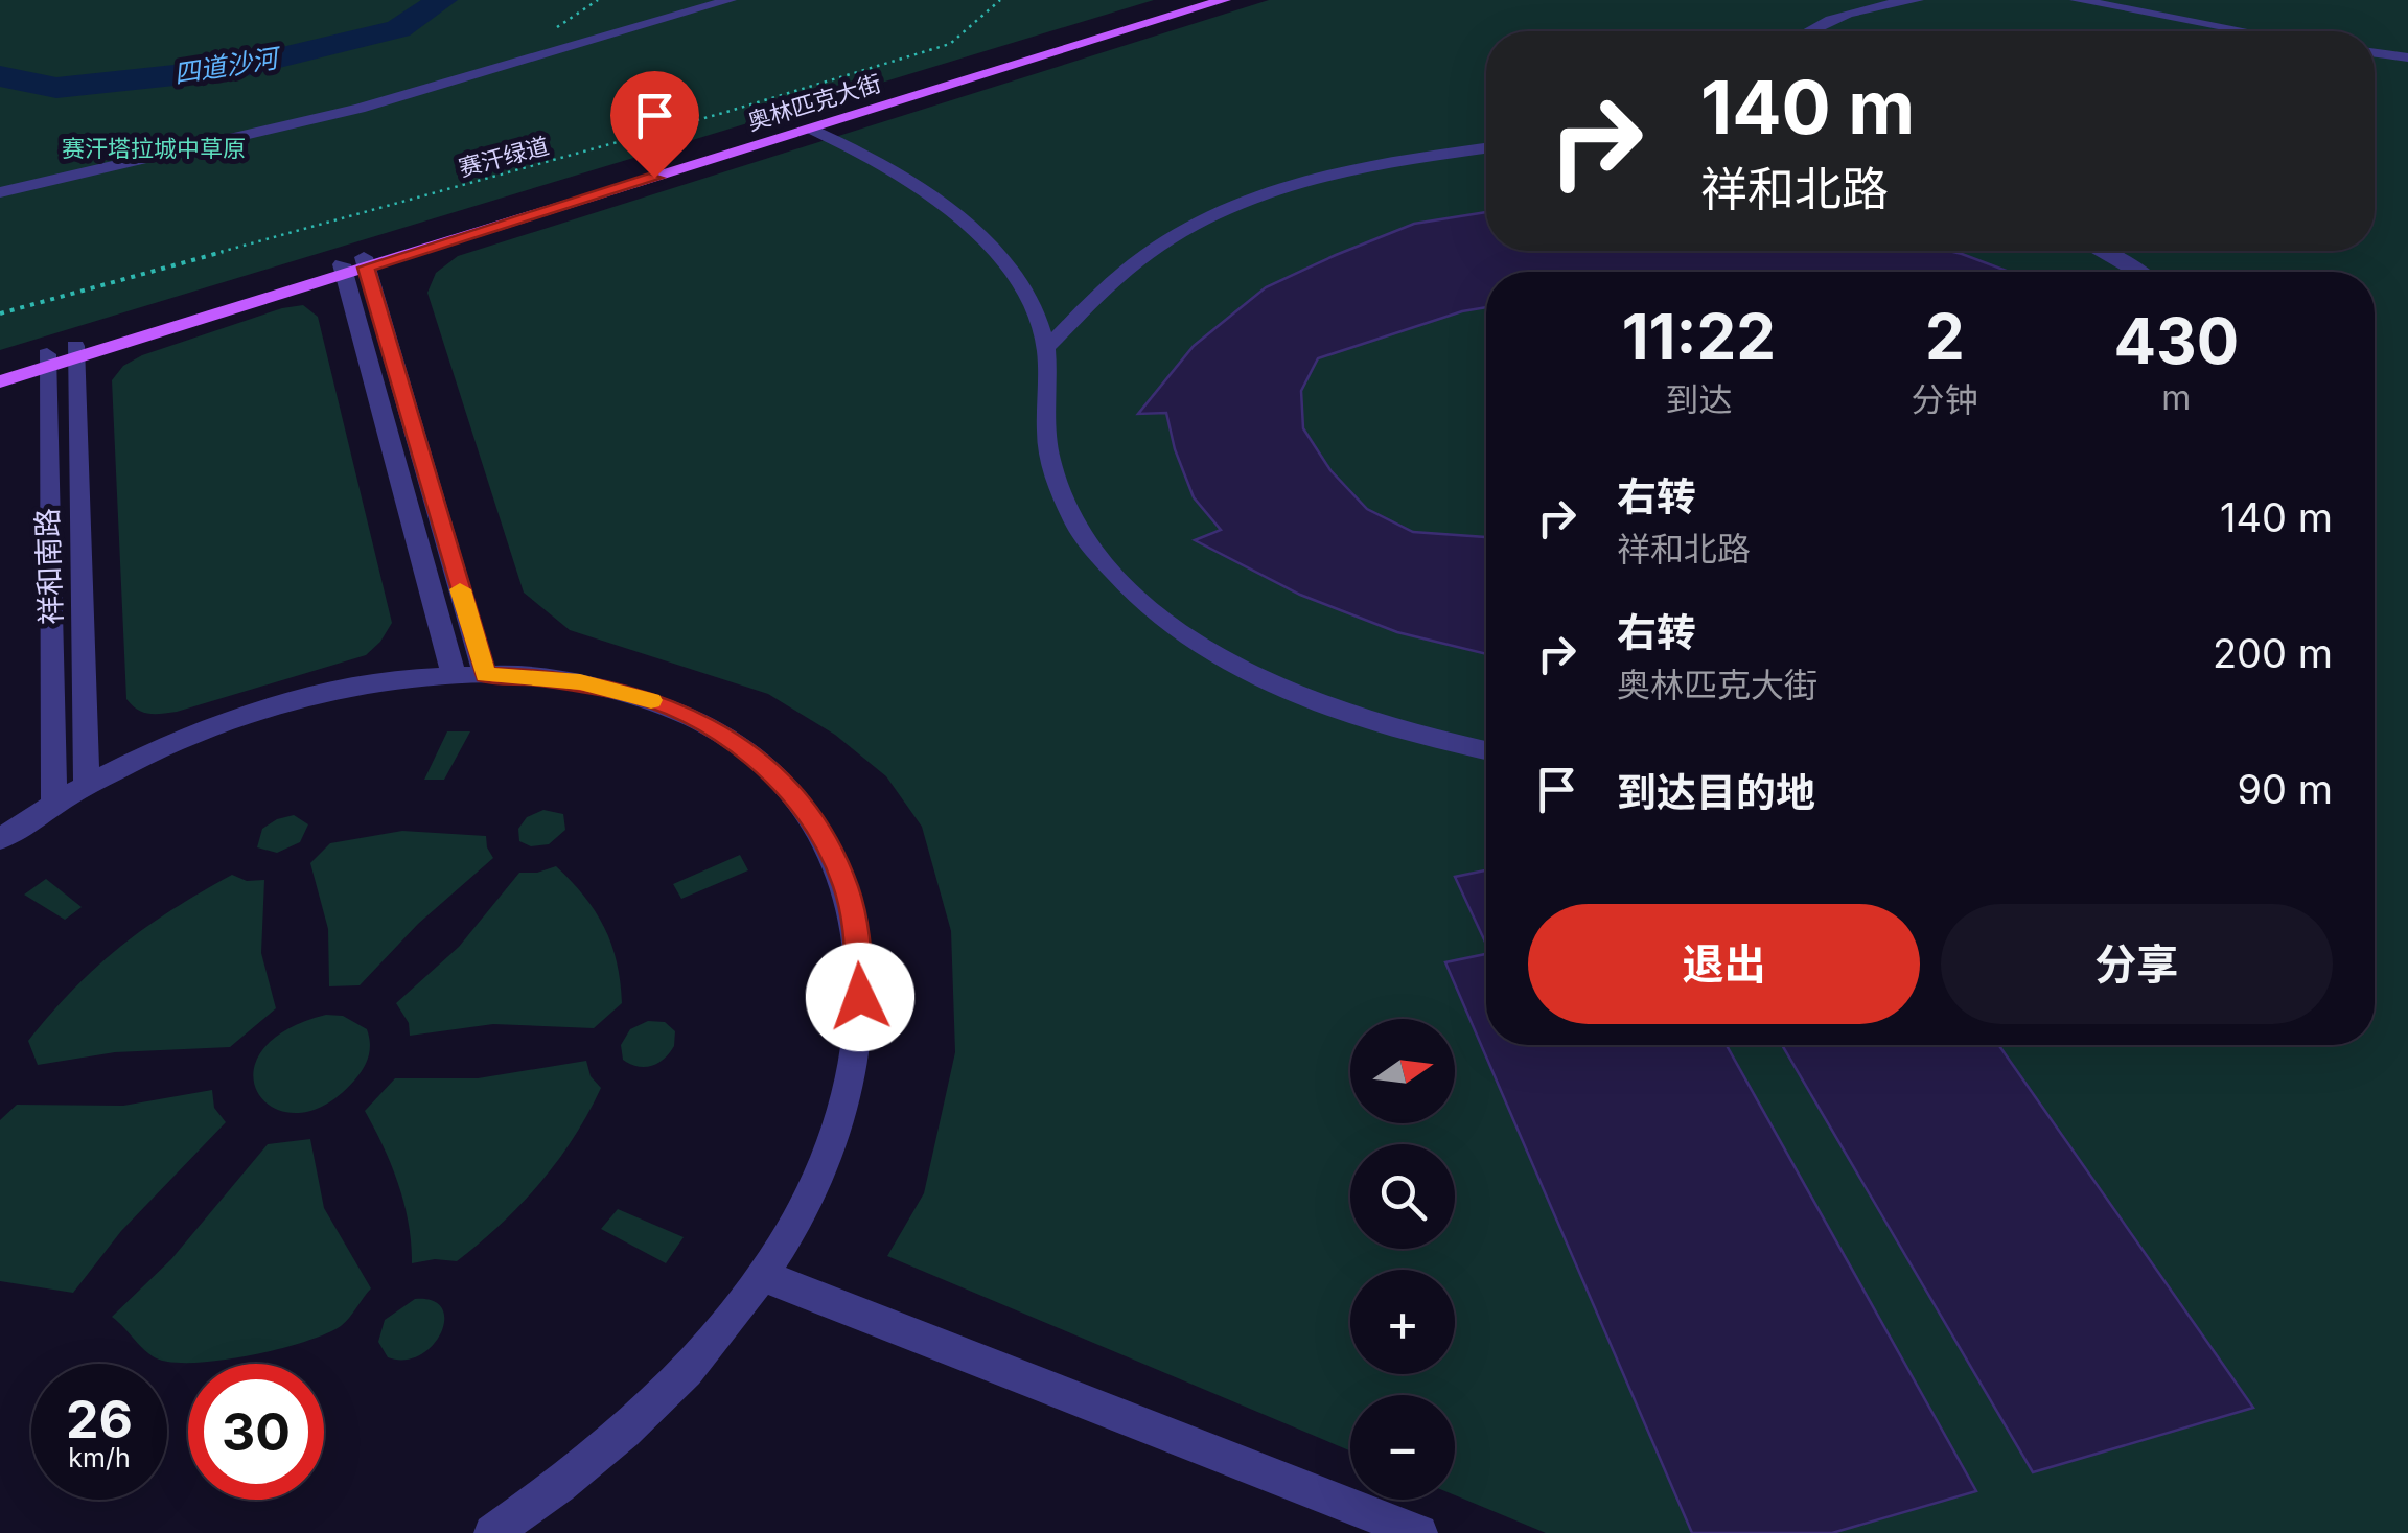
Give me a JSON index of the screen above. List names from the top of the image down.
{
  "streets": {
    "main road": ["奥林匹克大街"],
    "street": ["祥和南路"],
    "path": ["赛汗绿道"]
  },
  "crossings": [
    ["奥林匹克大街", "祥和南路"]
  ],
  "water": ["四道沙河"],
  "parks": ["赛汗塔拉城中草原"],
  "north": "right",
  "page": {
    "turn": ["140 m", "祥和北路"],
    "eta": [
      "11:22",
      "到达",
      "2",
      "分钟",
      "430",
      "m"
    ],
    "list": [
      {
        "name": "右转",
        "note": "祥和北路",
        "value": "140 m"
      },
      {
        "name": "右转",
        "note": "奥林匹克大街",
        "value": "200 m"
      },
      {
        "name": "到达目的地",
        "value": "90 m"
      }
    ],
    "buttons": ["退出", "分享"],
    "map_buttons": ["+", "−"],
    "speed": "26 km/h",
    "limit": "30"
  }
}
